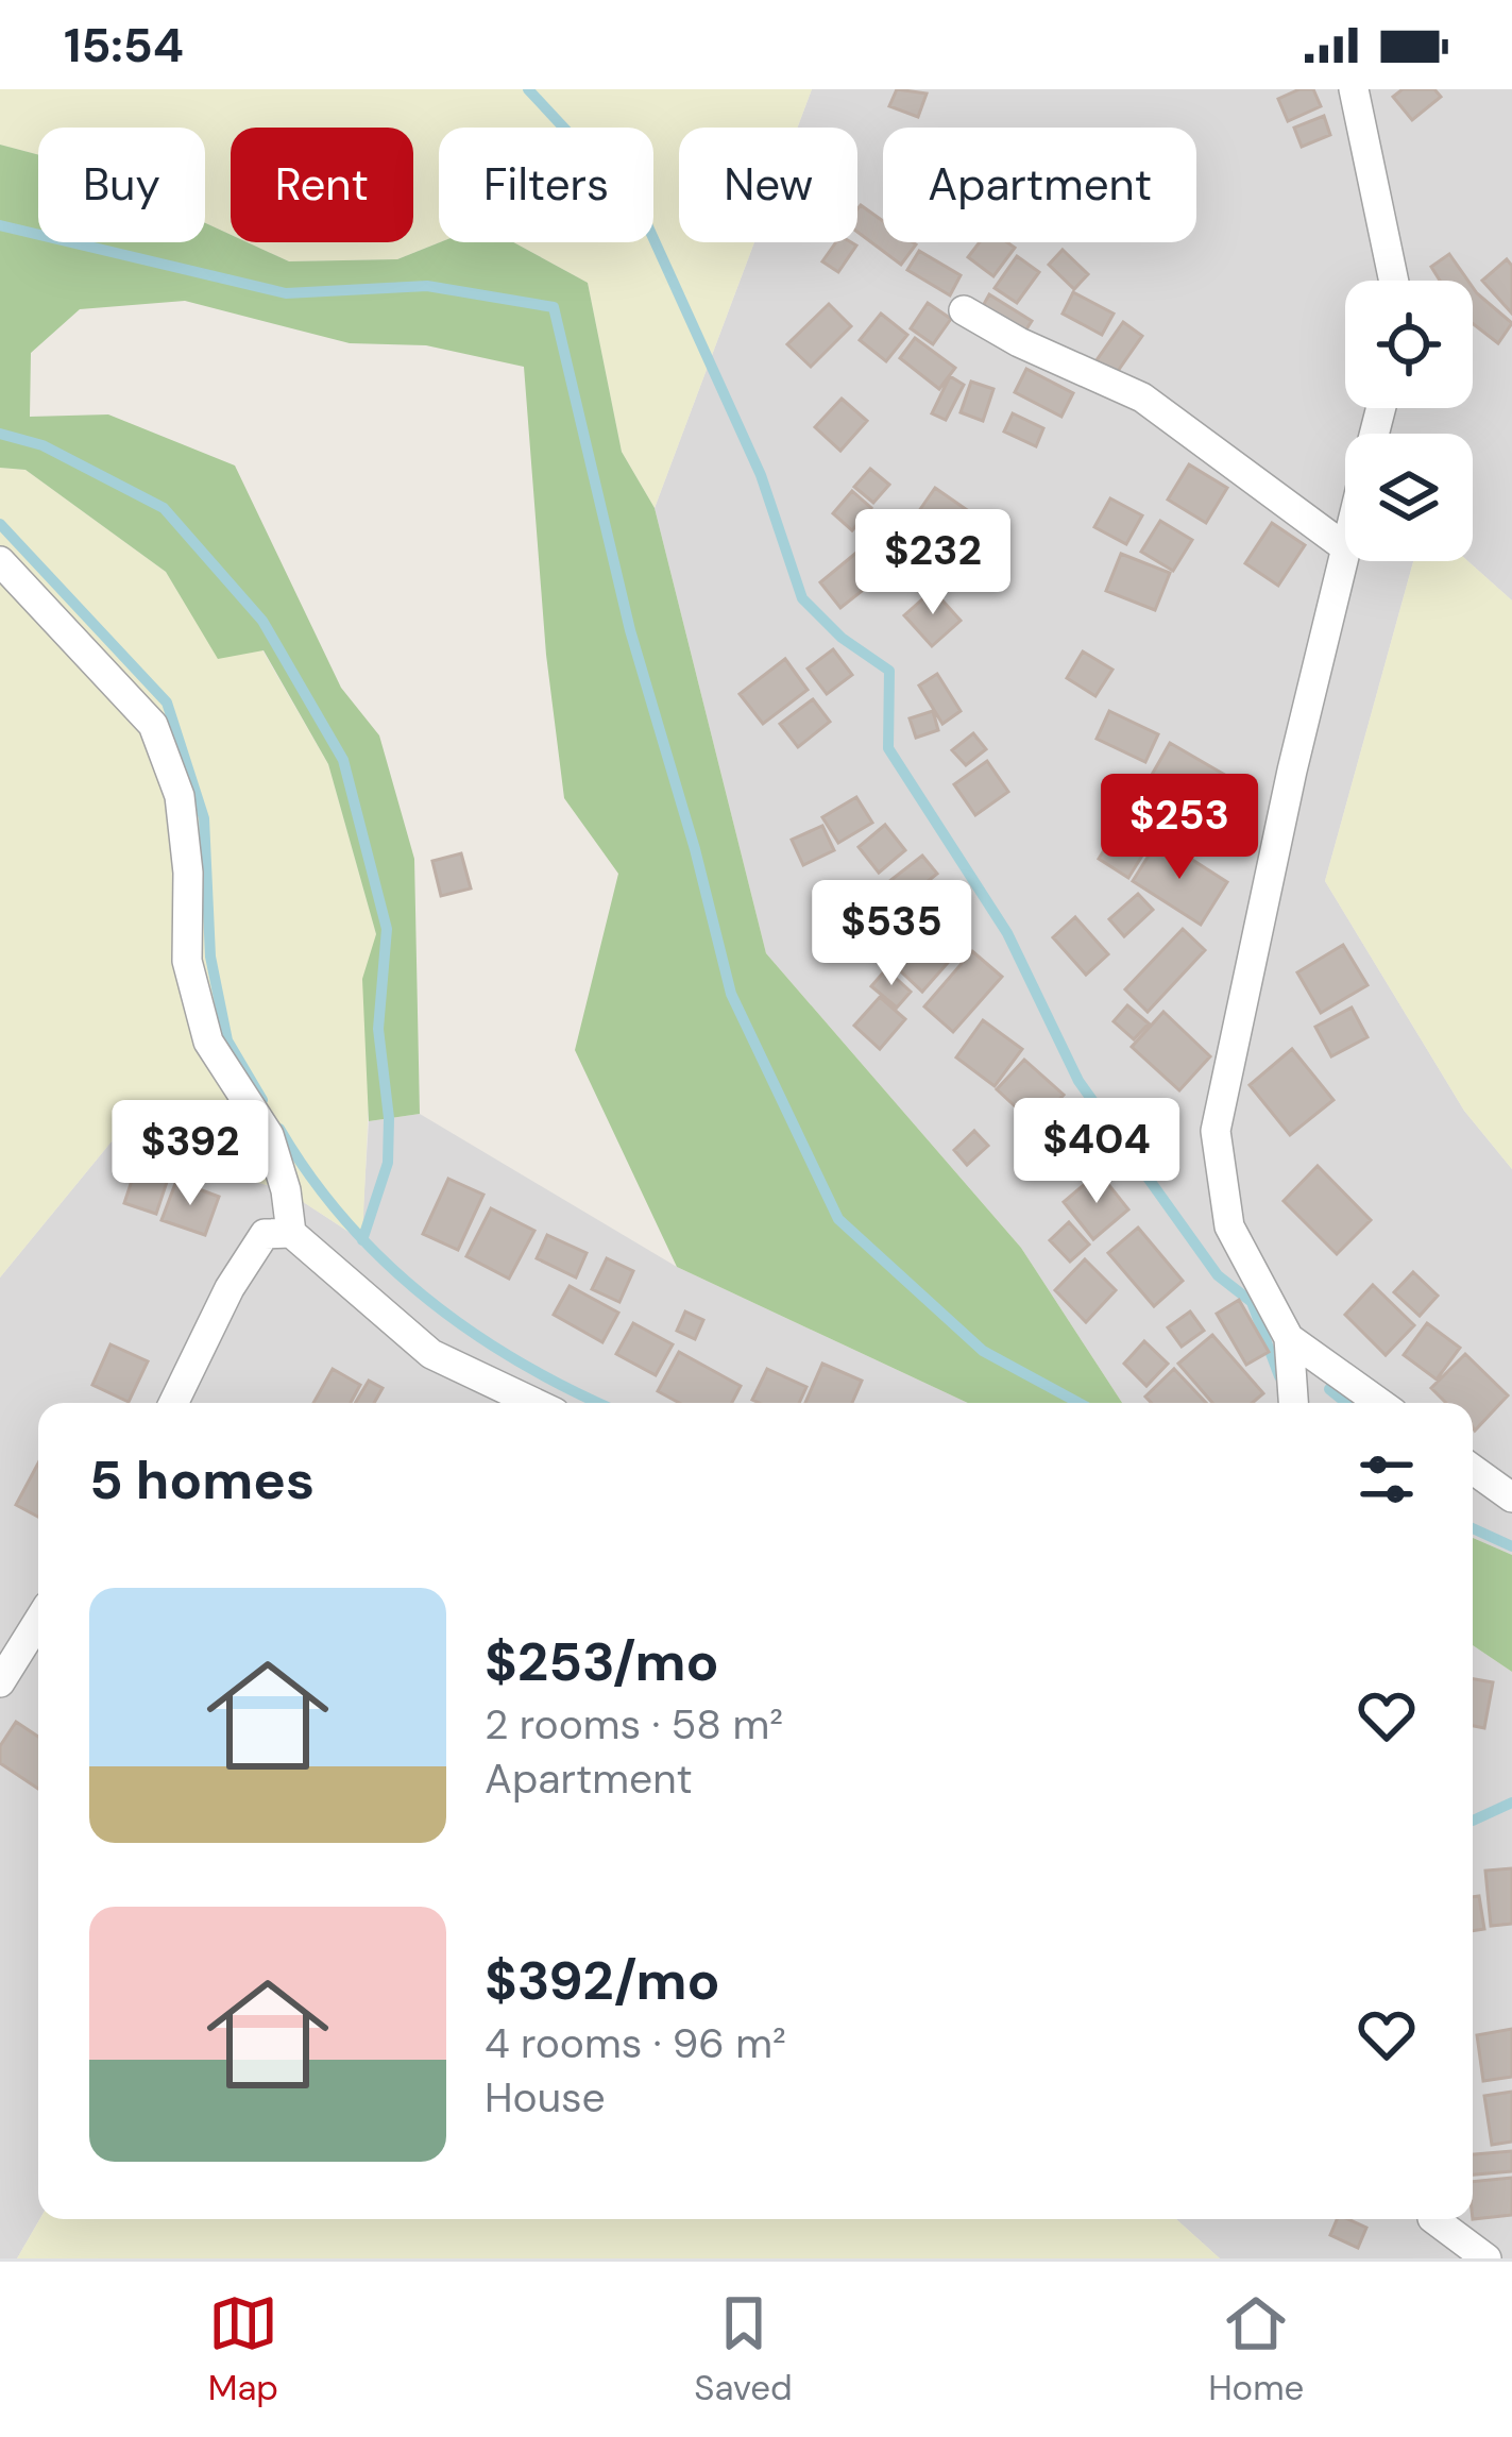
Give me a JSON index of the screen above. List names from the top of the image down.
{
  "page": {
    "status": "15:54",
    "chip": [
      "Buy",
      "Rent",
      "Filters",
      "New",
      "Apartment"
    ],
    "price": [
      "$232",
      "$253",
      "$535",
      "$404",
      "$392"
    ],
    "heading": "5 homes",
    "list": [
      {
        "name": "$253/mo",
        "note": "2 rooms · 58 m² · Apartment"
      },
      {
        "name": "$392/mo",
        "note": "4 rooms · 96 m² · House"
      }
    ],
    "tabs": ["Map", "Saved", "Home"]
  }
}
